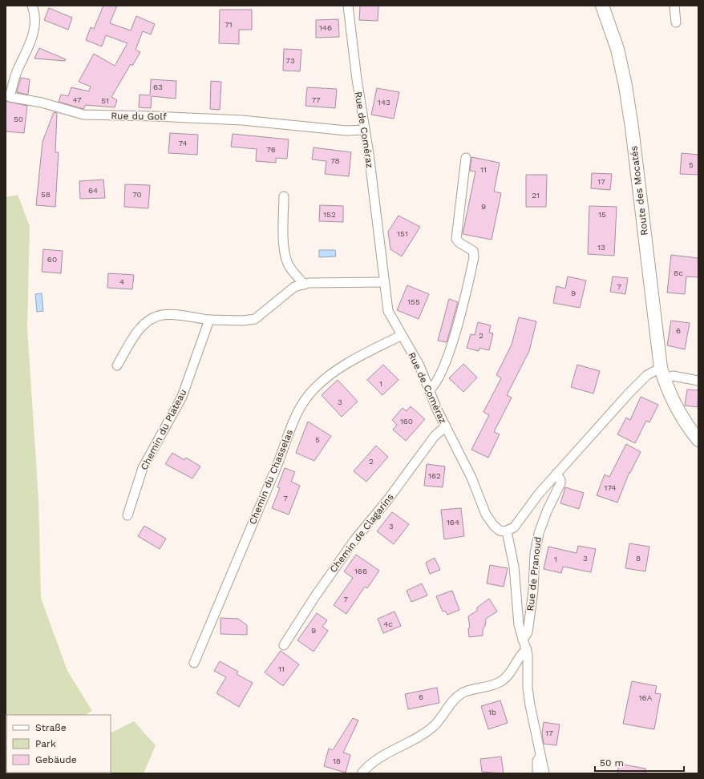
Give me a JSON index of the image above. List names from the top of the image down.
{
  "streets": {
    "street": [
      "Rue du Golf",
      "Rue de Coméraz",
      "Route des Mocatés",
      "Chemin du Plateau",
      "Chemin du Chasselas",
      "Chemin de Clagarins",
      "Rue de Pranoud"
    ]
  },
  "crossings": [
    ["Rue du Golf", "Rue de Coméraz"],
    ["Rue de Coméraz", "Chemin du Chasselas"],
    ["Rue de Coméraz", "Chemin de Clagarins"],
    ["Rue de Coméraz", "Rue de Pranoud"]
  ],
  "house_numbers": [
    "71",
    "146",
    "73",
    "63",
    "47",
    "77",
    "51",
    "143",
    "50",
    "74",
    "76",
    "78",
    "5",
    "11",
    "17",
    "64",
    "58",
    "70",
    "21",
    "9",
    "152",
    "15",
    "151",
    "13",
    "60",
    "8c",
    "4",
    "7",
    "9",
    "155",
    "6",
    "2",
    "1",
    "3",
    "160",
    "5",
    "2",
    "162",
    "174",
    "7",
    "164",
    "3",
    "3",
    "8",
    "1",
    "166",
    "7",
    "4c",
    "9",
    "11",
    "6",
    "16A",
    "1b",
    "17",
    "18"
  ],
  "legend": ["Straße", "Park", "Gebäude"],
  "scale_bar": "50 m"
}
